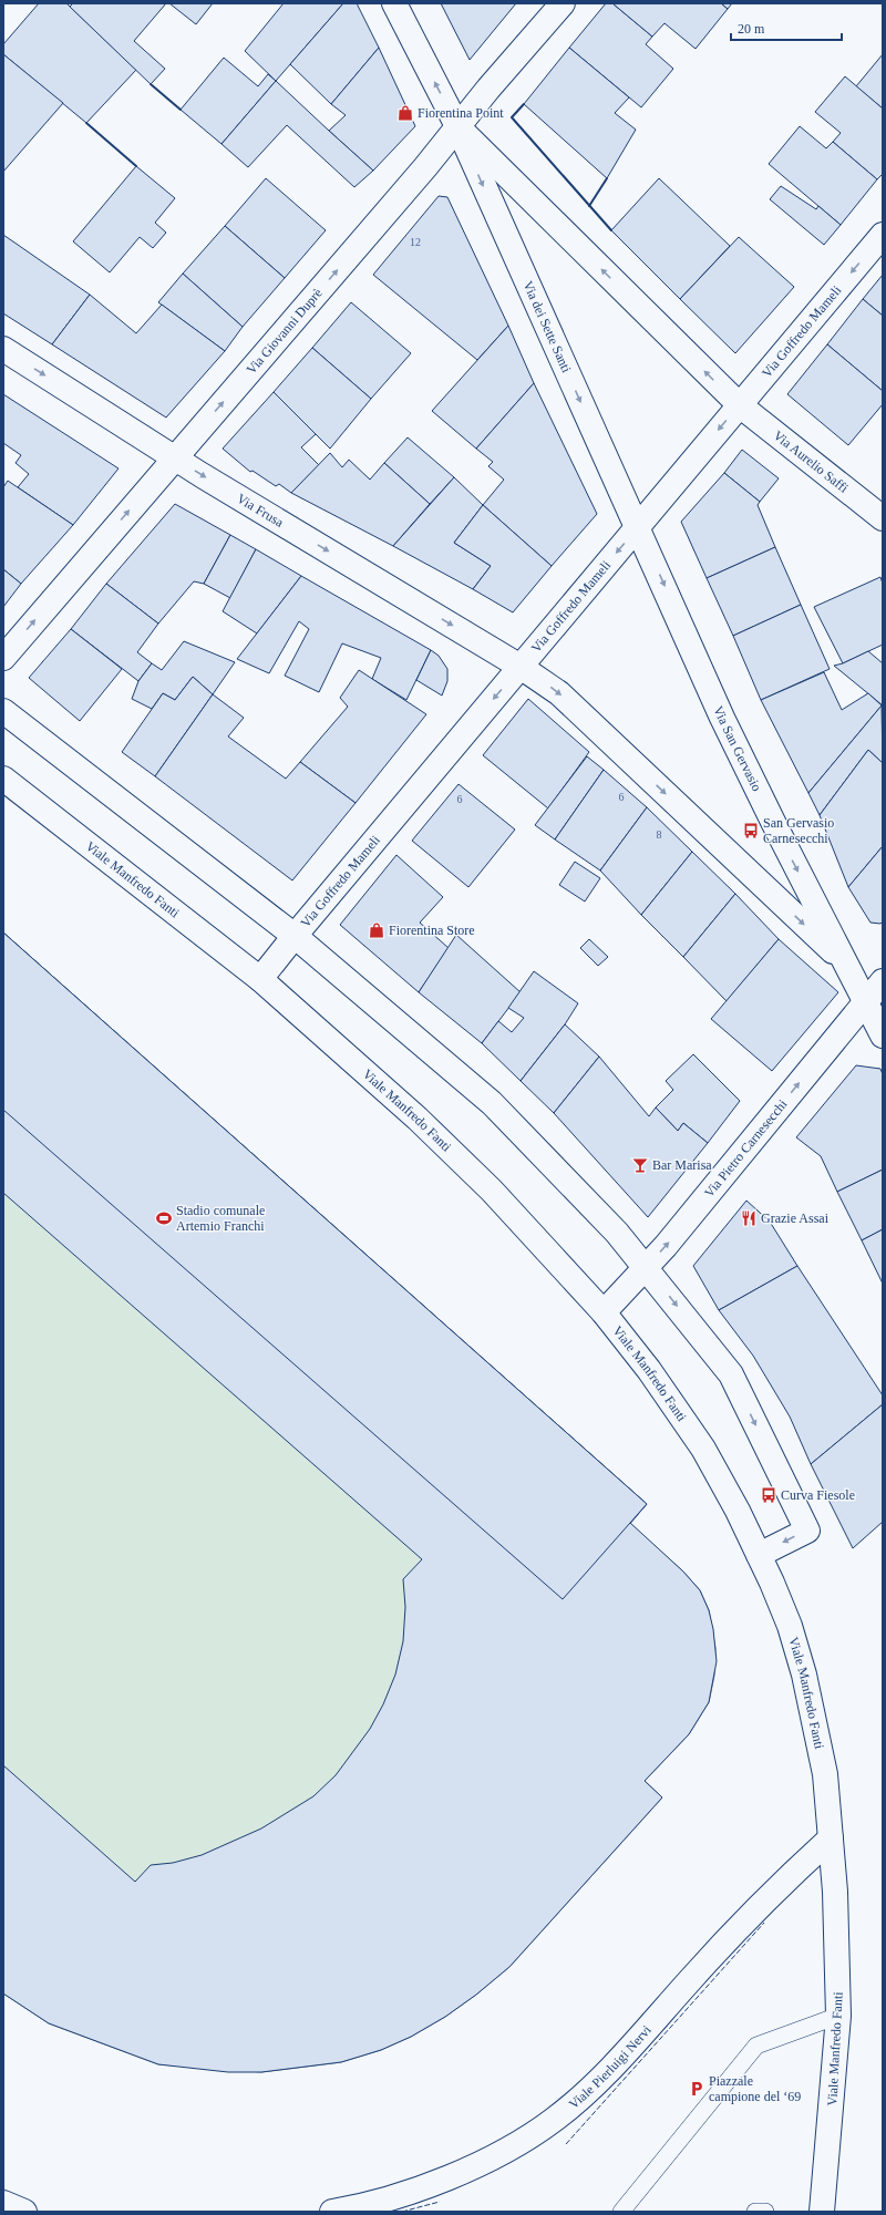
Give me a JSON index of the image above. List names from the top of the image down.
{
  "streets": {
    "street": [
      "Via dei Sette Santi",
      "Via Giovanni Duprè",
      "Via Goffredo Mameli",
      "Via Aurelio Saffi",
      "Via Frusa",
      "Via San Gervasio",
      "Viale Manfredo Fanti",
      "Via Pietro Carnesecchi",
      "Viale Pierluigi Nervi"
    ]
  },
  "crossings": [
    ["Via dei Sette Santi", "Via Giovanni Duprè"],
    ["Via dei Sette Santi", "Via Goffredo Mameli"],
    ["Via dei Sette Santi", "Via Aurelio Saffi"],
    ["Via dei Sette Santi", "Via San Gervasio"],
    ["Via Giovanni Duprè", "Via Frusa"],
    ["Via Goffredo Mameli", "Via Aurelio Saffi"],
    ["Via Goffredo Mameli", "Via Frusa"],
    ["Via Goffredo Mameli", "Via San Gervasio"],
    ["Via Goffredo Mameli", "Viale Manfredo Fanti"],
    ["Via Frusa", "Via San Gervasio"],
    ["Via San Gervasio", "Via Pietro Carnesecchi"],
    ["Viale Manfredo Fanti", "Via Pietro Carnesecchi"],
    ["Viale Manfredo Fanti", "Viale Pierluigi Nervi"]
  ],
  "one_way": [
    "Via Giovanni Duprè",
    "Via Goffredo Mameli",
    "Via Frusa",
    "Via San Gervasio",
    "Via Pietro Carnesecchi"
  ],
  "places": {
    "shop": ["Fiorentina Point", "Fiorentina Store"],
    "bus stop": ["San Gervasio Carnesecchi", "Curva Fiesole"],
    "bar": ["Bar Marisa"],
    "sports": ["Stadio comunale Artemio Franchi"],
    "restaurant": ["Grazie Assai"],
    "parking": ["Piazzale campione del ‘69"]
  },
  "house_numbers": [
    "12",
    "6",
    "6",
    "8"
  ],
  "scale_bar": "20 m"
}
